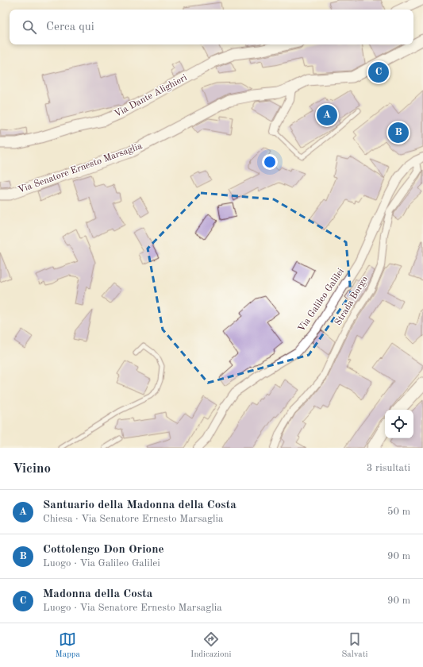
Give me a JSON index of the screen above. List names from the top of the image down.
{
  "streets": {
    "street": [
      "Via Dante Alighieri",
      "Via Senatore Ernesto Marsaglia",
      "Via Galileo Galilei",
      "Strada Borgo"
    ]
  },
  "crossings": [
    ["Via Galileo Galilei", "Strada Borgo"]
  ],
  "page": {
    "search": "Cerca qui",
    "pins": ["C", "A", "B"],
    "heading": ["Vicino", "3 risultati"],
    "list": [
      {
        "mark": "A",
        "name": "Santuario della Madonna della Costa",
        "note": "Chiesa · Via Senatore Ernesto Marsaglia",
        "value": "50 m"
      },
      {
        "mark": "B",
        "name": "Cottolengo Don Orione",
        "note": "Luogo · Via Galileo Galilei",
        "value": "90 m"
      },
      {
        "mark": "C",
        "name": "Madonna della Costa",
        "note": "Luogo · Via Senatore Ernesto Marsaglia",
        "value": "90 m"
      }
    ],
    "nav": ["Mappa", "Indicazioni", "Salvati"]
  }
}
